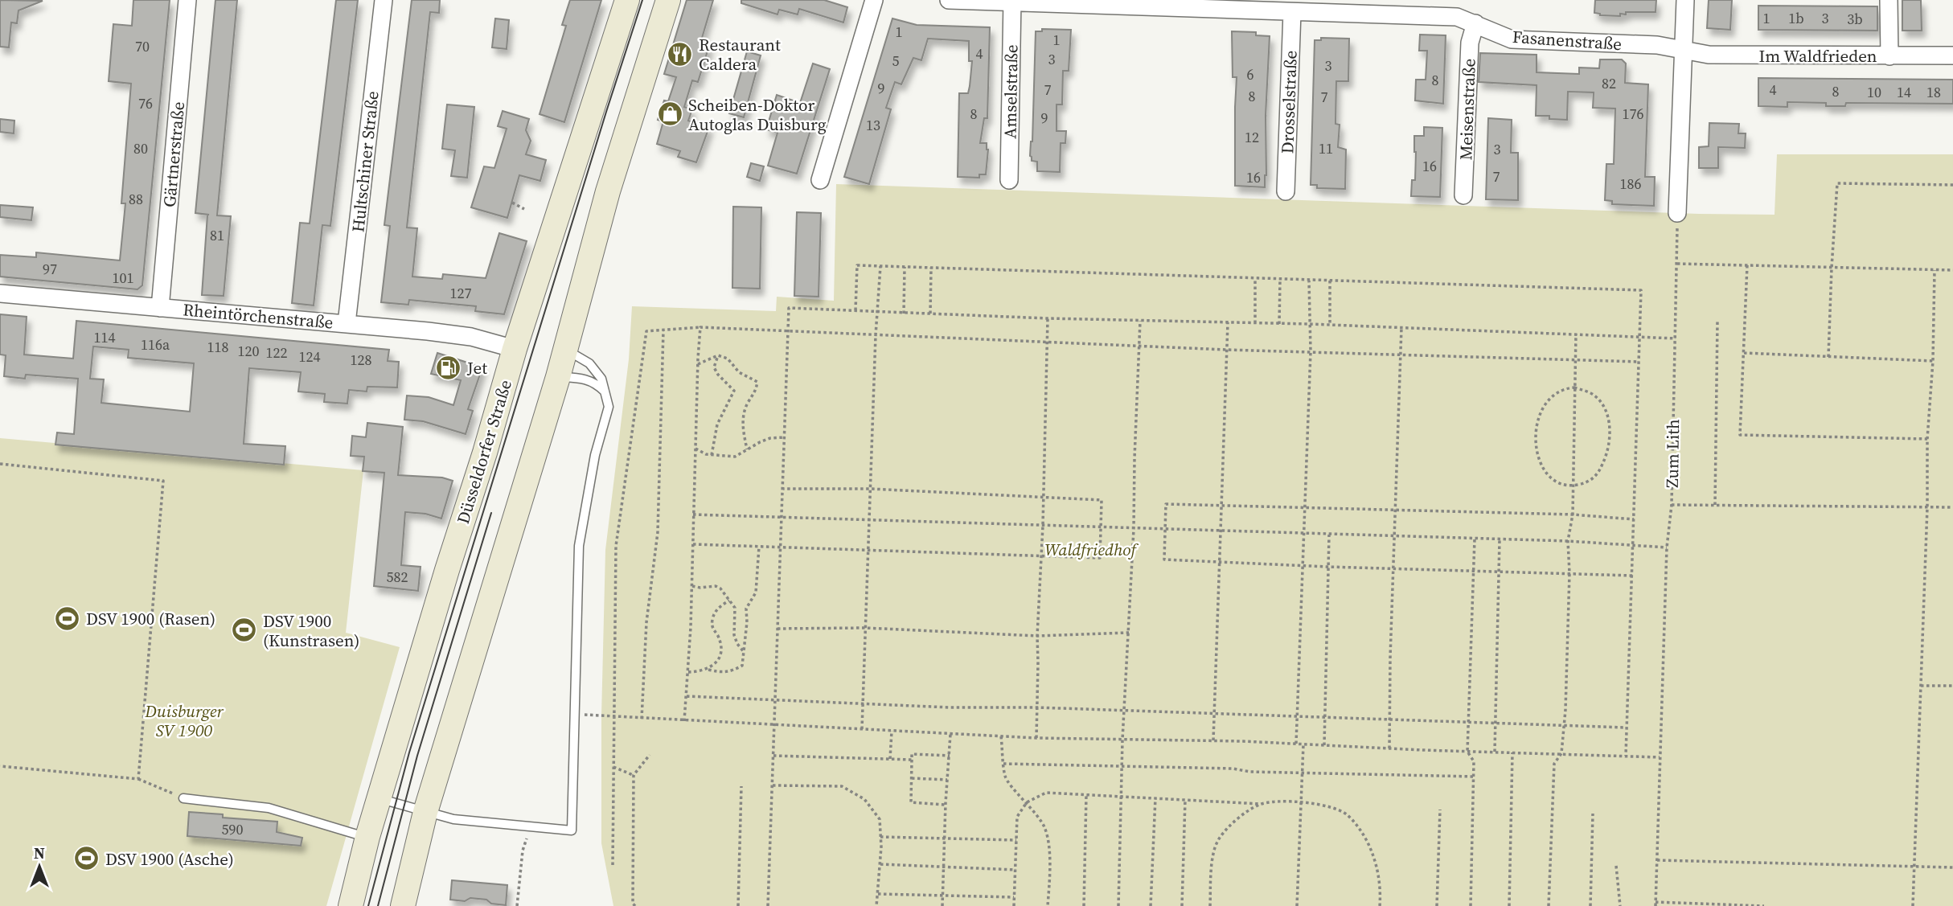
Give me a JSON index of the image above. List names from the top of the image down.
{
  "streets": {
    "main road": ["Düsseldorfer Straße"],
    "street": [
      "Fasanenstraße",
      "Im Waldfrieden",
      "Amselstraße",
      "Drosselstraße",
      "Meisenstraße",
      "Gärtnerstraße",
      "Hultschiner Straße",
      "Rheintörchenstraße"
    ],
    "path": ["Zum Lith"]
  },
  "crossings": [
    ["Fasanenstraße", "Im Waldfrieden"],
    ["Fasanenstraße", "Amselstraße"],
    ["Fasanenstraße", "Drosselstraße"],
    ["Fasanenstraße", "Meisenstraße"],
    ["Gärtnerstraße", "Rheintörchenstraße"],
    ["Hultschiner Straße", "Rheintörchenstraße"],
    ["Rheintörchenstraße", "Düsseldorfer Straße"]
  ],
  "parks": ["Waldfriedhof", "Duisburger SV 1900"],
  "places": {
    "restaurant": ["Restaurant Caldera"],
    "shop": ["Scheiben-Doktor Autoglas Duisburg"],
    "fuel station": ["Jet"],
    "sports": ["DSV 1900 (Rasen)", "DSV 1900 (Kunstrasen)", "DSV 1900 (Asche)"]
  },
  "house_numbers": [
    "1",
    "1b",
    "3",
    "3b",
    "1",
    "1",
    "70",
    "4",
    "3",
    "5",
    "3",
    "6",
    "8",
    "82",
    "9",
    "7",
    "4",
    "8",
    "10",
    "14",
    "18",
    "8",
    "7",
    "76",
    "8",
    "176",
    "9",
    "13",
    "12",
    "80",
    "11",
    "3",
    "16",
    "7",
    "16",
    "186",
    "88",
    "81",
    "97",
    "101",
    "127",
    "114",
    "116a",
    "118",
    "120",
    "122",
    "124",
    "128",
    "582",
    "590"
  ],
  "north": "top"
}
